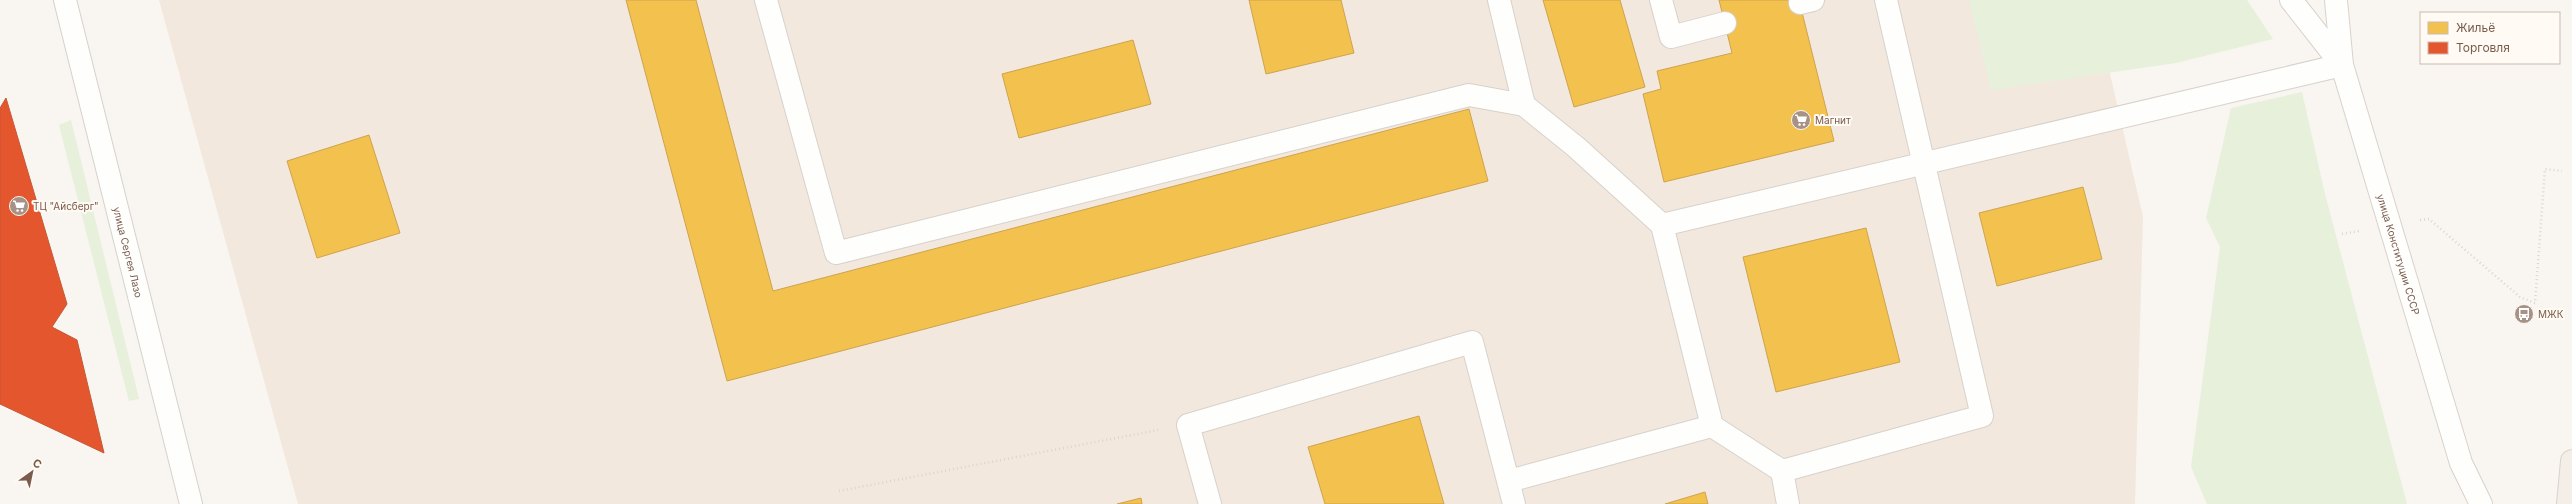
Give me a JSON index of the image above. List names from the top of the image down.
{
  "streets": {
    "street": ["улица Сергея Лазо", "улица Конституции СССР"]
  },
  "places": {
    "supermarket": ["Магнит", "ТЦ \"Айсберг\""],
    "bus stop": ["МЖК"]
  },
  "legend": ["Жильё", "Торговля"],
  "north": "top right"
}
